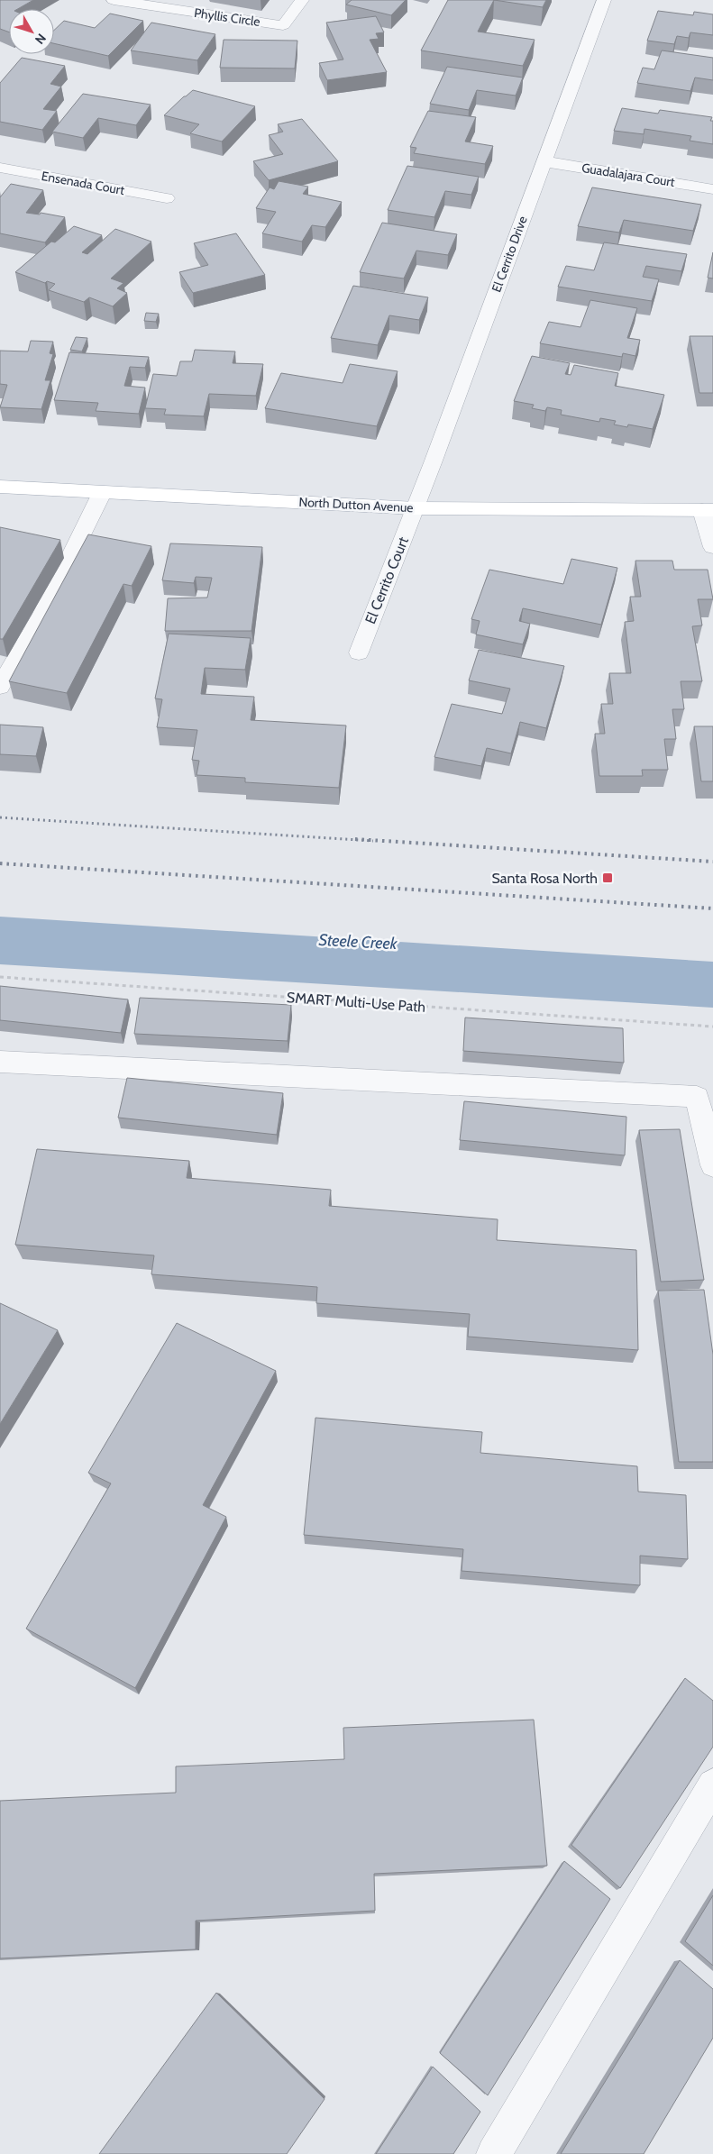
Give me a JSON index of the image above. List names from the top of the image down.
{
  "streets": {
    "main road": ["North Dutton Avenue"],
    "street": [
      "Phyllis Circle",
      "Guadalajara Court",
      "Ensenada Court",
      "El Cerrito Drive",
      "El Cerrito Court"
    ],
    "path": ["SMART Multi-Use Path"]
  },
  "crossings": [
    ["Guadalajara Court", "El Cerrito Drive"],
    ["El Cerrito Drive", "North Dutton Avenue"],
    ["El Cerrito Drive", "El Cerrito Court"],
    ["North Dutton Avenue", "El Cerrito Court"]
  ],
  "water": ["Steele Creek"],
  "places": {
    "transit": ["Santa Rosa North"]
  },
  "north": "bottom right"
}
